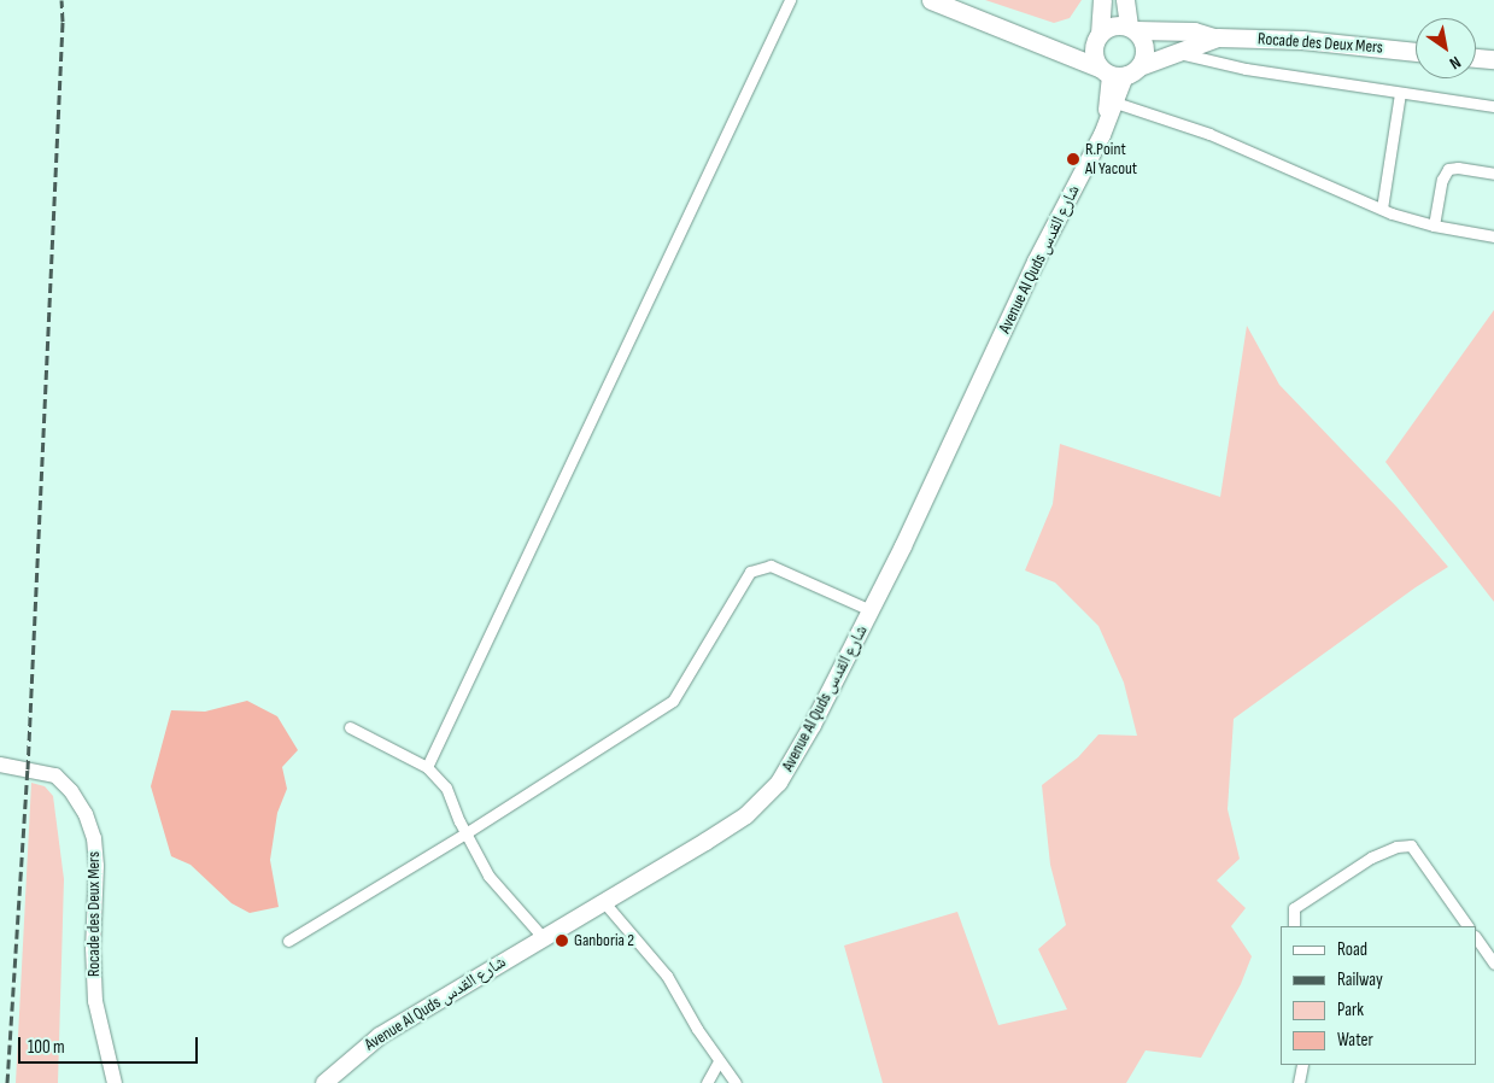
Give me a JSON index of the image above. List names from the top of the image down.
{
  "streets": {
    "highway": ["Rocade des Deux Mers"],
    "main road": ["Avenue Al Quds شارع القدس"]
  },
  "crossings": [
    ["Rocade des Deux Mers", "Avenue Al Quds شارع القدس"]
  ],
  "places": ["R.Point Al Yacout", "Ganboria 2"],
  "legend": [
    "Road",
    "Railway",
    "Park",
    "Water"
  ],
  "scale_bar": "100 m",
  "north": "bottom right"
}
